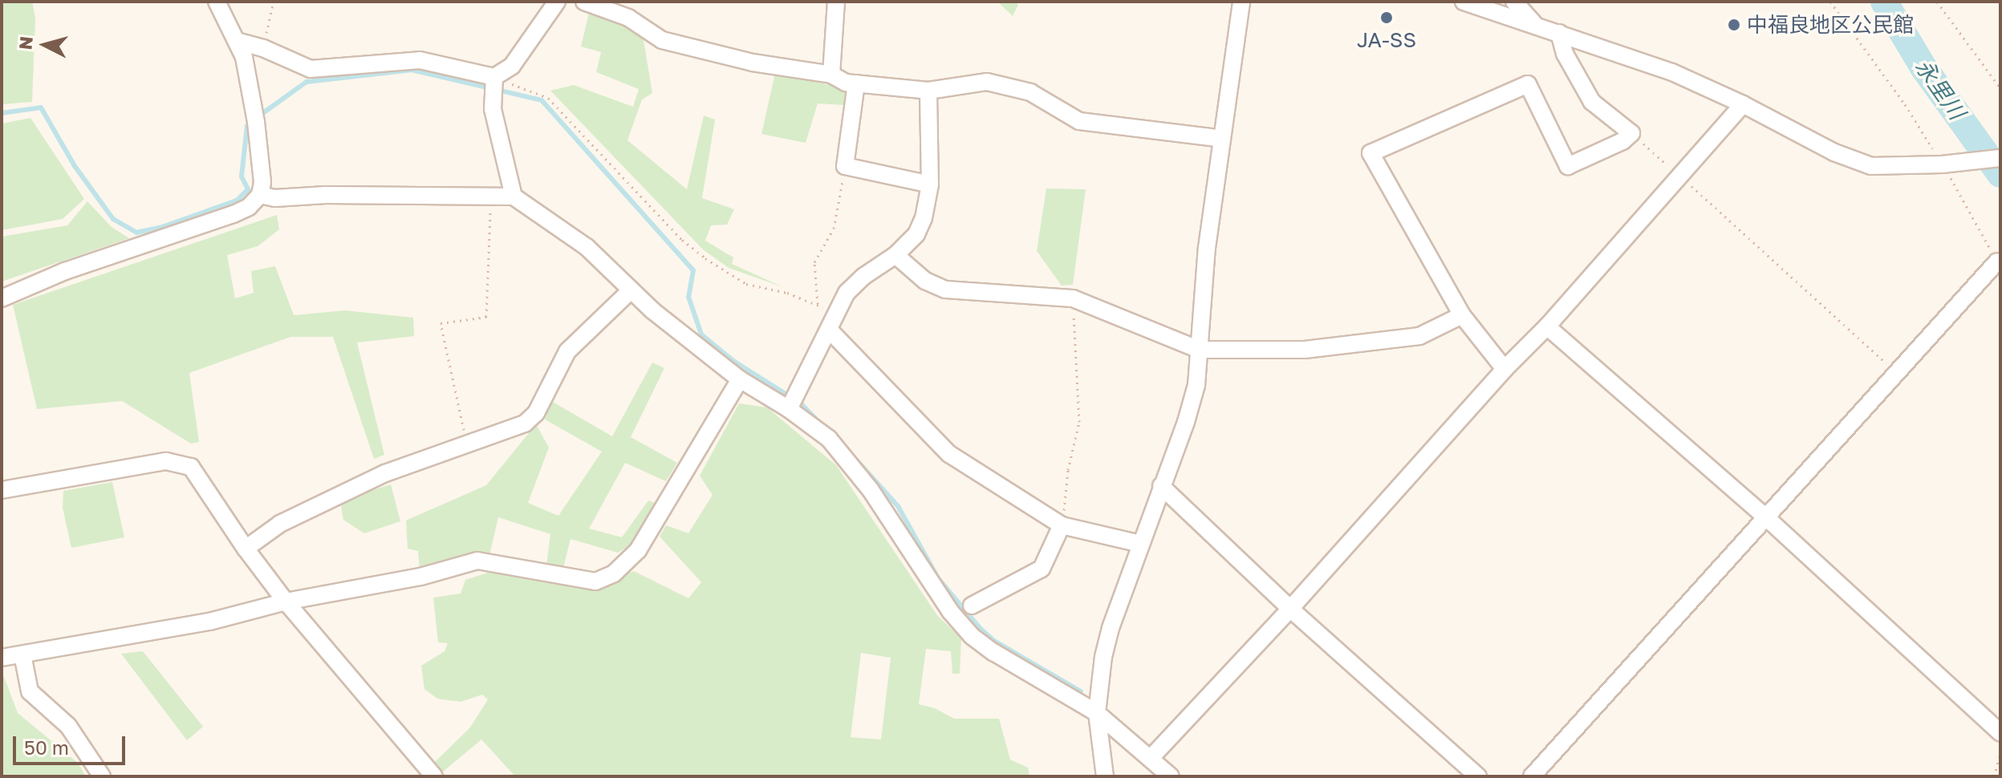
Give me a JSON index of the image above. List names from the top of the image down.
{
  "water": ["永里川"],
  "places": ["JA-SS", "中福良地区公民館"],
  "scale_bar": "50 m",
  "north": "left"
}
